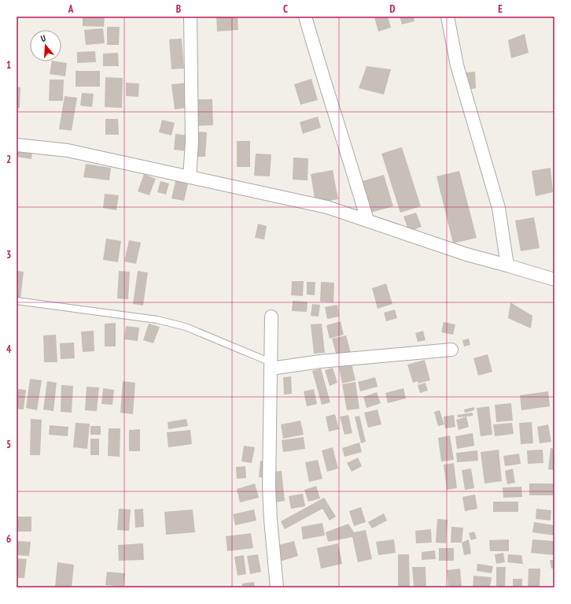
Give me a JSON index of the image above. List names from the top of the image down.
{
  "north": "top",
  "grid": {
    "columns": [
      "A",
      "B",
      "C",
      "D",
      "E"
    ],
    "rows": [
      "1",
      "2",
      "3",
      "4",
      "5",
      "6"
    ]
  }
}
